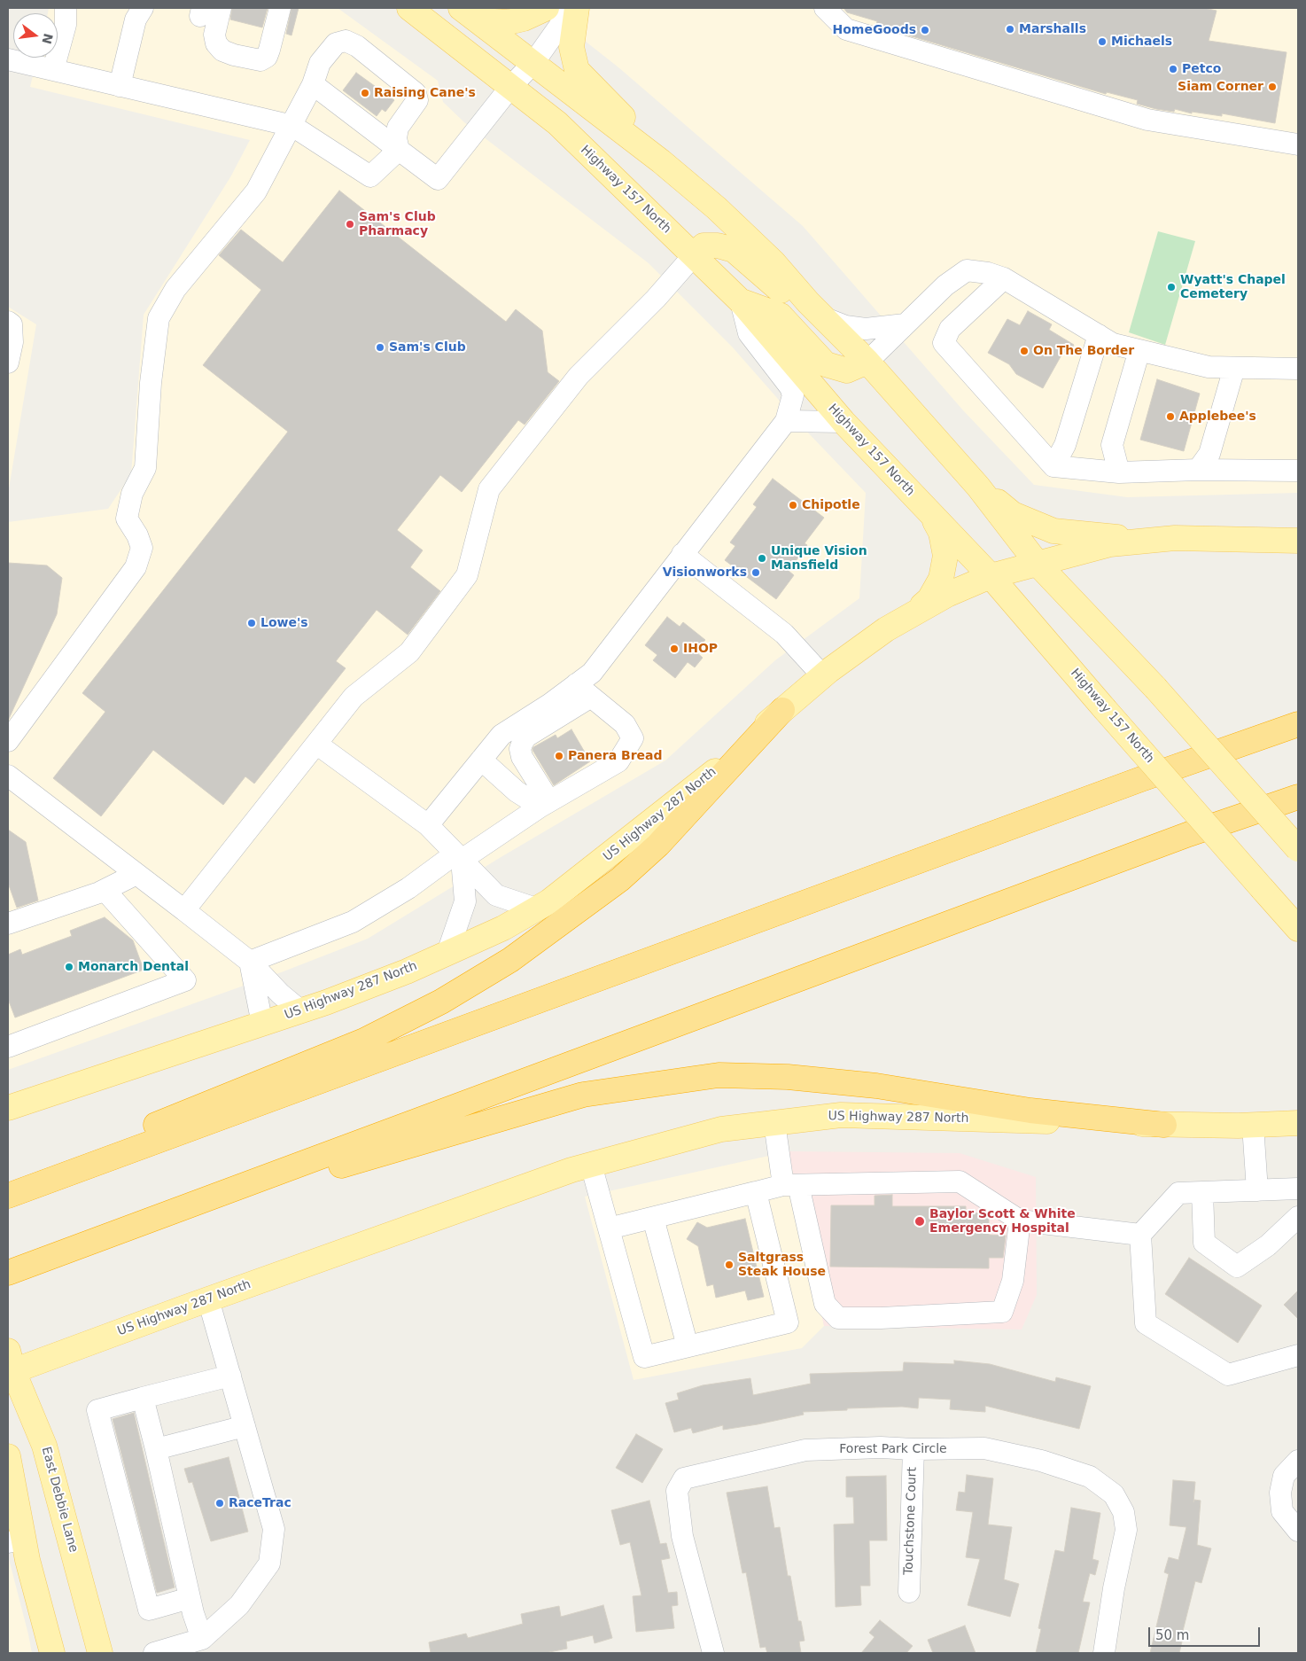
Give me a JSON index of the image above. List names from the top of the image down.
{
  "streets": {
    "main road": ["Highway 157 North", "US Highway 287 North", "East Debbie Lane"],
    "street": ["Forest Park Circle", "Touchstone Court"]
  },
  "crossings": [
    ["Highway 157 North", "US Highway 287 North"],
    ["US Highway 287 North", "East Debbie Lane"],
    ["Forest Park Circle", "Touchstone Court"]
  ],
  "places": [
    "Marshalls",
    "HomeGoods",
    "Michaels",
    "Petco",
    "Siam Corner",
    "Raising Cane's",
    "Sam's Club Pharmacy",
    "Wyatt's Chapel Cemetery",
    "Sam's Club",
    "On The Border",
    "Applebee's",
    "Chipotle",
    "Unique Vision Mansfield",
    "Visionworks",
    "Lowe's",
    "IHOP",
    "Panera Bread",
    "Monarch Dental",
    "Baylor Scott & White Emergency Hospital",
    "Saltgrass Steak House",
    "RaceTrac"
  ],
  "scale_bar": "50 m",
  "north": "right"
}
